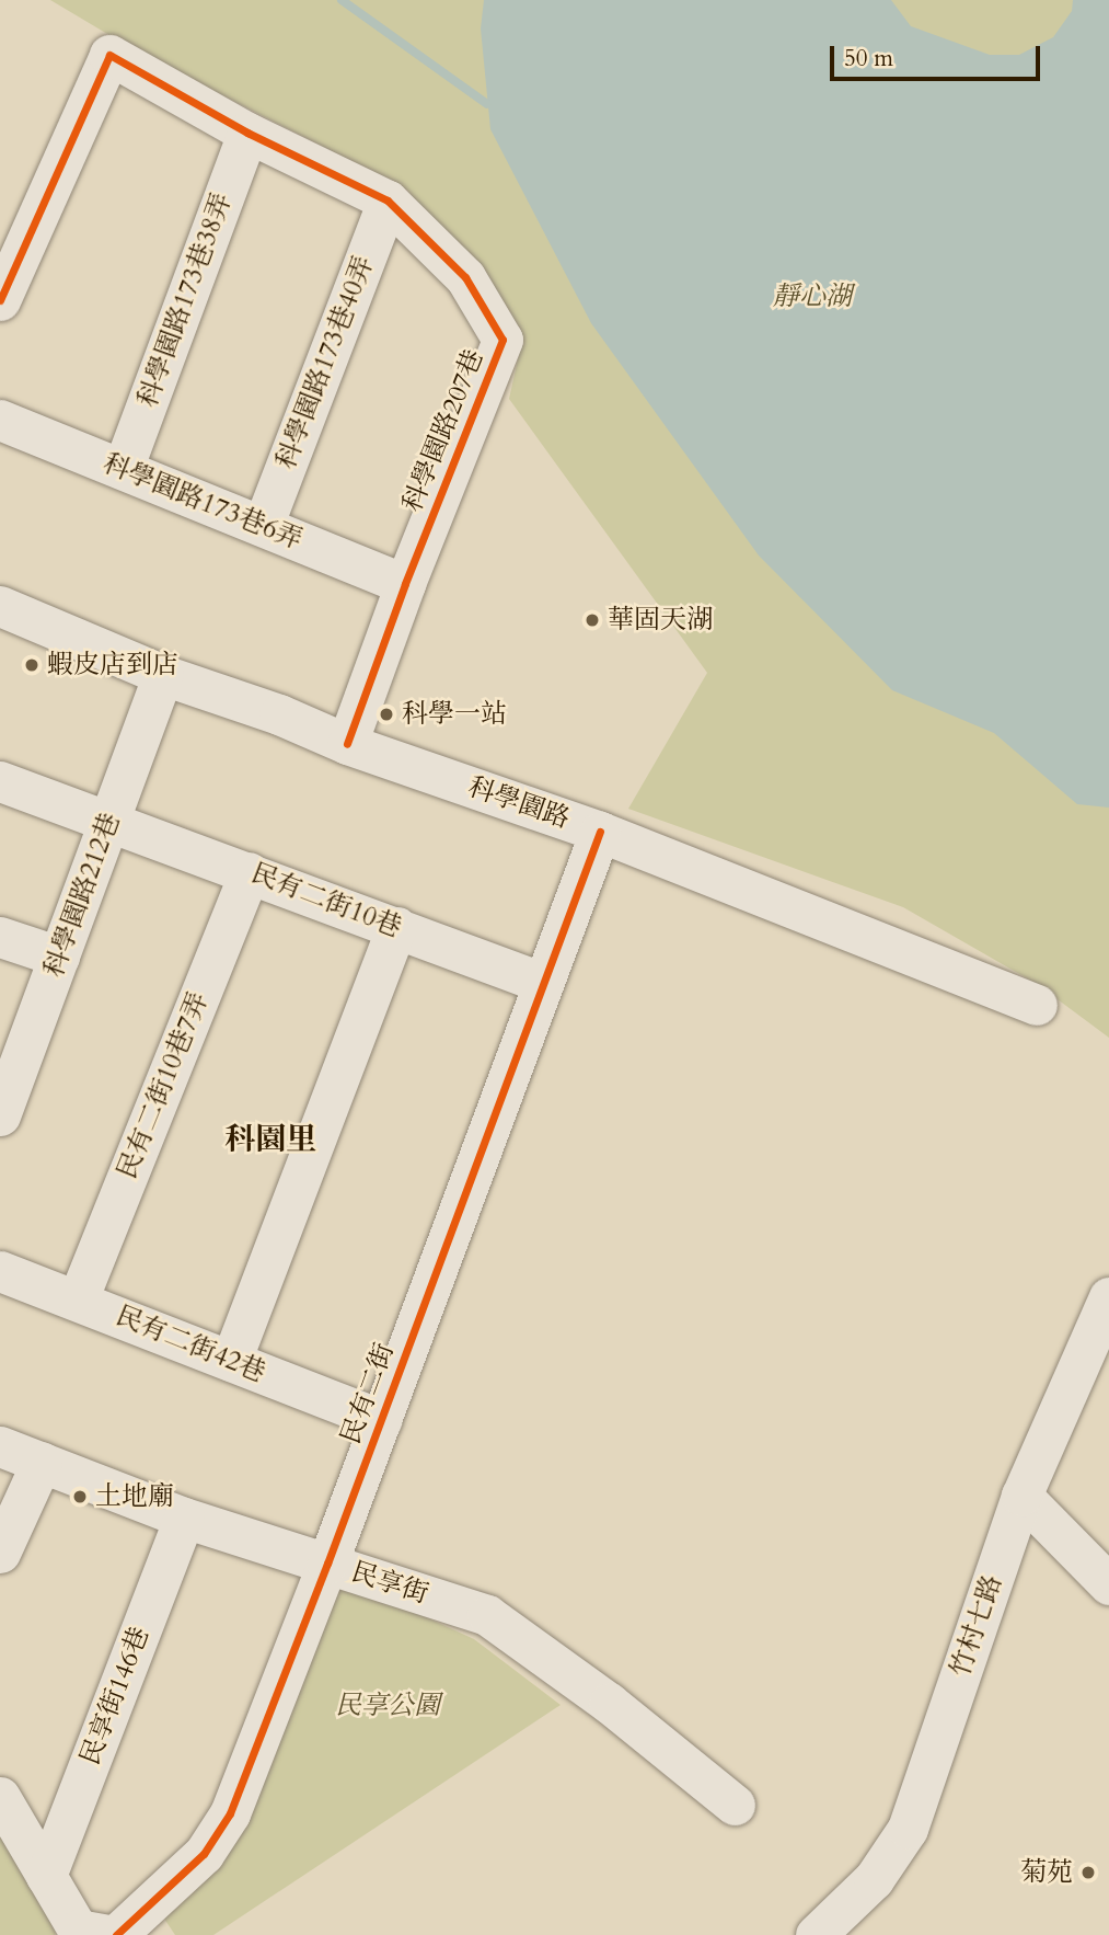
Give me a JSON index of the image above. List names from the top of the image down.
{
  "streets": {
    "street": [
      "科學園路173巷38弄",
      "科學園路173巷40弄",
      "科學園路207巷",
      "科學園路173巷6弄",
      "科學園路",
      "科學園路212巷",
      "民有二街10巷",
      "民有二街10巷7弄",
      "民有二街42巷",
      "民有二街",
      "民享街",
      "竹村七路",
      "民享街146巷"
    ]
  },
  "crossings": [
    ["科學園路173巷38弄", "科學園路207巷"],
    ["科學園路173巷38弄", "科學園路173巷6弄"],
    ["科學園路173巷40弄", "科學園路207巷"],
    ["科學園路173巷40弄", "科學園路173巷6弄"],
    ["科學園路207巷", "科學園路173巷6弄"],
    ["科學園路207巷", "科學園路"],
    ["科學園路", "科學園路212巷"],
    ["科學園路", "民有二街"],
    ["科學園路212巷", "民有二街10巷"],
    ["民有二街10巷", "民有二街10巷7弄"],
    ["民有二街10巷", "民有二街"],
    ["民有二街10巷7弄", "民有二街42巷"],
    ["民有二街42巷", "民有二街"],
    ["民有二街", "民享街"],
    ["民享街", "民享街146巷"]
  ],
  "districts": ["科園里"],
  "parks": ["靜心湖", "民享公園"],
  "places": [
    "華固天湖",
    "蝦皮店到店",
    "科學一站",
    "土地廟",
    "菊苑"
  ],
  "scale_bar": "50 m"
}
